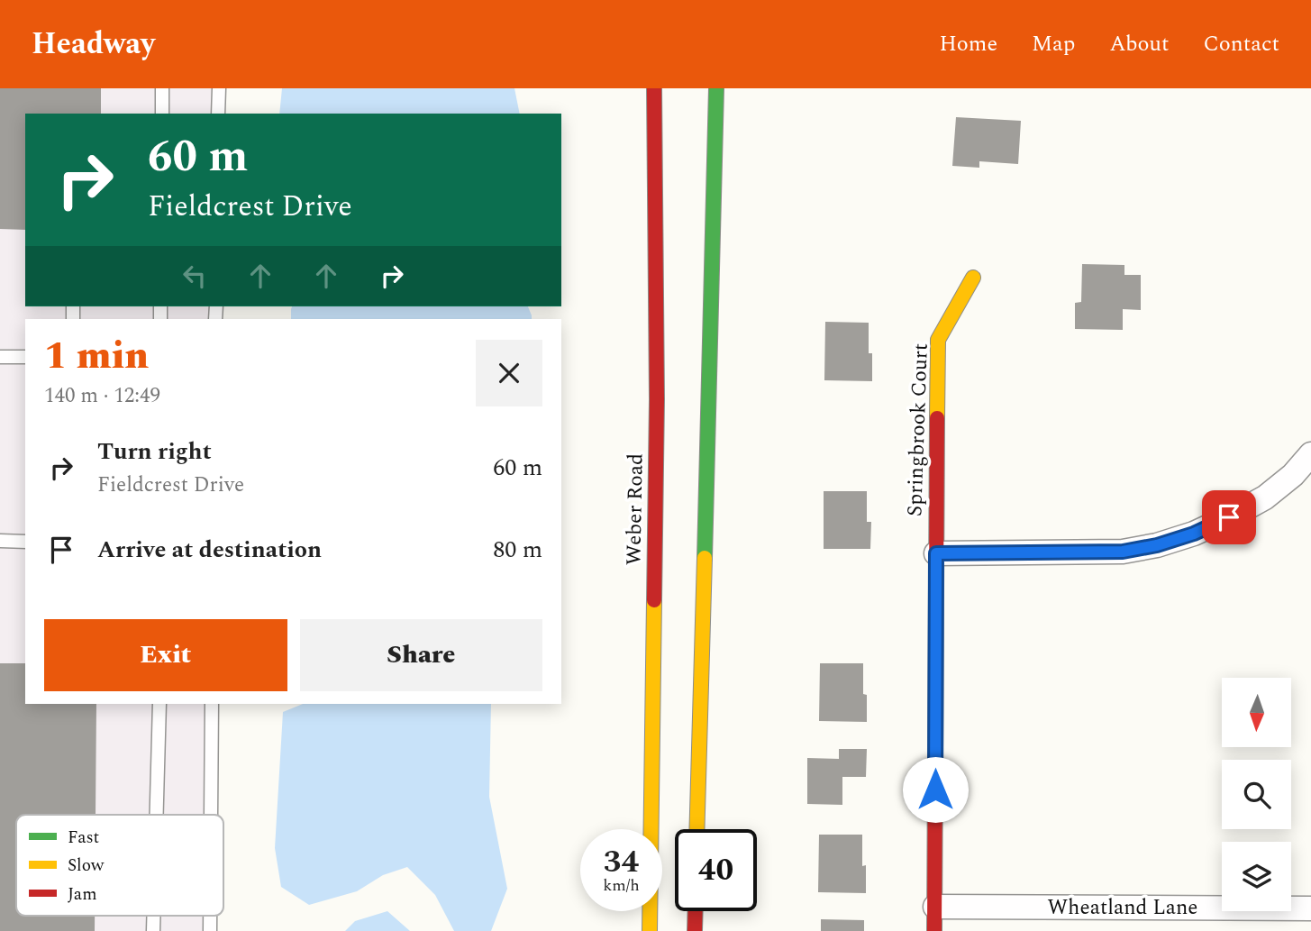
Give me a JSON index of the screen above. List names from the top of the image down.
{
  "streets": {
    "main road": ["Springbrook Court", "Weber Road"],
    "street": ["Wheatland Lane"]
  },
  "crossings": [
    ["Springbrook Court", "Wheatland Lane"]
  ],
  "legend": ["Fast", "Slow", "Jam"],
  "north": "bottom",
  "page": {
    "header": "Headway",
    "nav": [
      "Home",
      "Map",
      "About",
      "Contact"
    ],
    "turn": ["60 m", "Fieldcrest Drive"],
    "heading": ["1 min", "140 m · 12:49"],
    "list": [
      {
        "name": "Turn right",
        "note": "Fieldcrest Drive",
        "value": "60 m"
      },
      {
        "name": "Arrive at destination",
        "value": "80 m"
      }
    ],
    "buttons": ["Exit", "Share"],
    "speed": "34 km/h",
    "limit": "40"
  }
}
